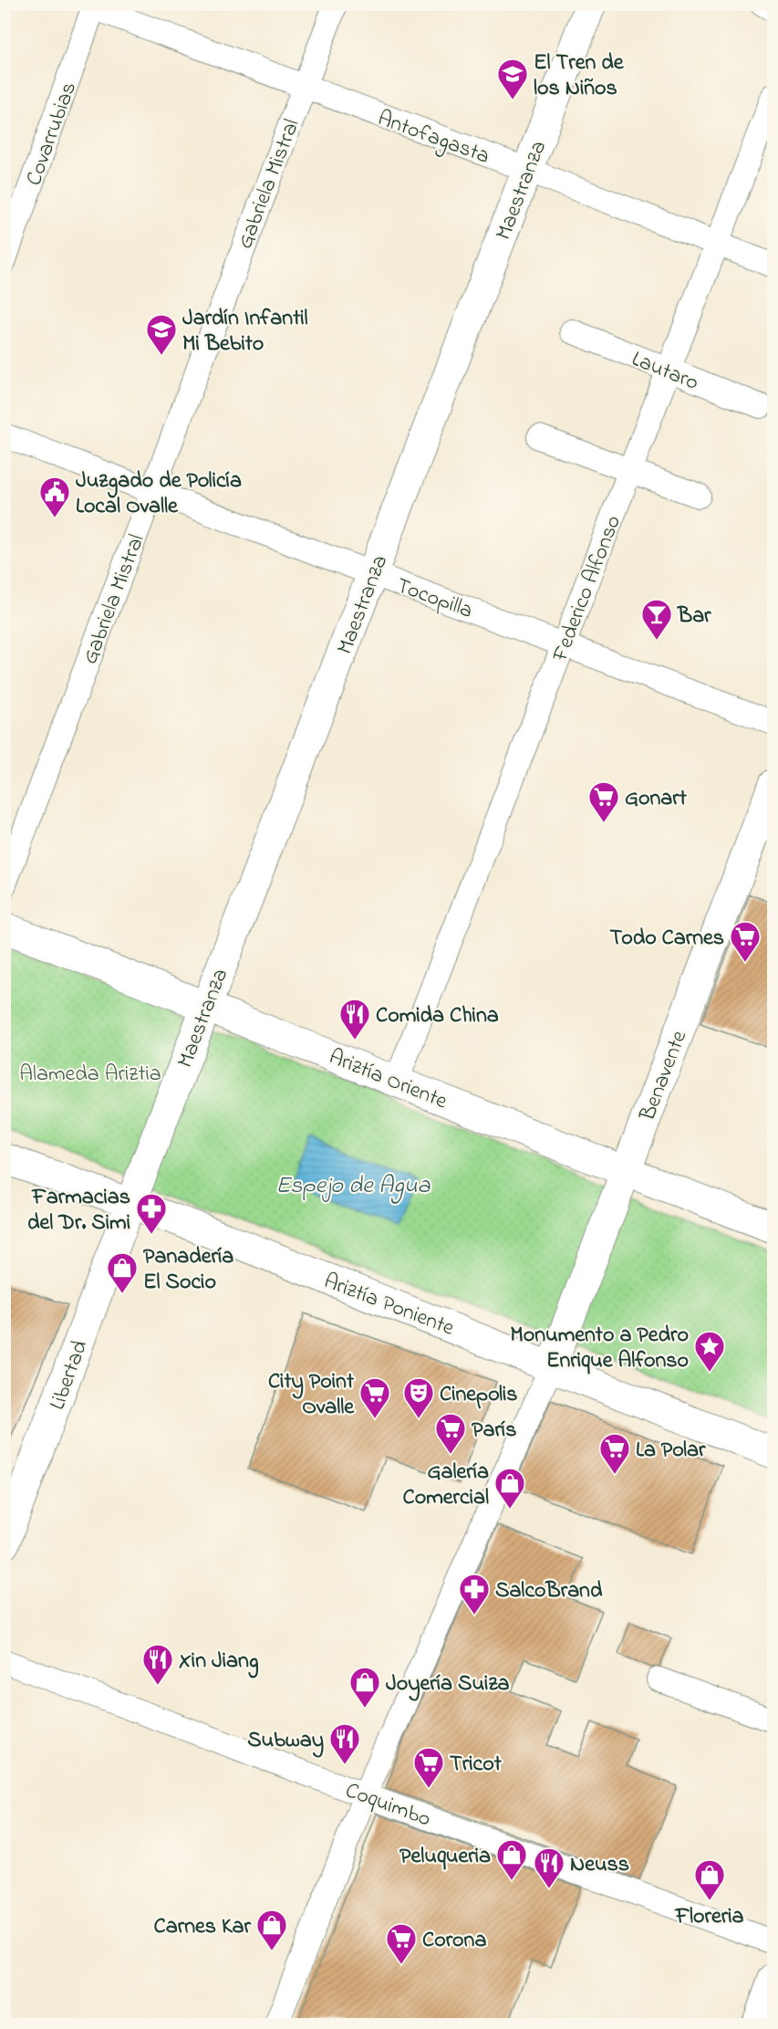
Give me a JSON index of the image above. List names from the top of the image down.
{
  "streets": {
    "main road": [
      "Maestranza",
      "Benavente",
      "Ariztía Oriente",
      "Ariztía Poniente",
      "Libertad"
    ],
    "street": [
      "Covarrubias",
      "Antofagasta",
      "Gabriela Mistral",
      "Lautaro",
      "Federico Alfonso",
      "Tocopilla",
      "Coquimbo"
    ]
  },
  "crossings": [
    ["Covarrubias", "Antofagasta"],
    ["Antofagasta", "Gabriela Mistral"],
    ["Antofagasta", "Maestranza"],
    ["Antofagasta", "Federico Alfonso"],
    ["Gabriela Mistral", "Tocopilla"],
    ["Maestranza", "Tocopilla"],
    ["Maestranza", "Ariztía Oriente"],
    ["Maestranza", "Ariztía Poniente"],
    ["Maestranza", "Libertad"],
    ["Lautaro", "Federico Alfonso"],
    ["Federico Alfonso", "Tocopilla"],
    ["Federico Alfonso", "Ariztía Oriente"],
    ["Benavente", "Ariztía Oriente"],
    ["Benavente", "Ariztía Poniente"],
    ["Ariztía Poniente", "Libertad"]
  ],
  "water": ["Espejo de Agua"],
  "parks": ["Alameda Ariztia"],
  "places": {
    "school or university": ["El Tren de los Niños", "Jardín Infantil Mi Bebito"],
    "public building": ["Juzgado de Policía Local Ovalle"],
    "bar": ["Bar"],
    "supermarket": [
      "Gonart",
      "Todo Carnes",
      "City Point Ovalle",
      "París",
      "La Polar",
      "Tricot",
      "Corona"
    ],
    "restaurant": [
      "Comida China",
      "Xin Jiang",
      "Subway",
      "Neuss"
    ],
    "pharmacy": ["Farmacias del Dr. Simi", "SalcoBrand"],
    "shop": [
      "Panadería El Socio",
      "Galería Comercial",
      "Joyería Suiza",
      "Peluqueria",
      "Floreria",
      "Carnes Kar"
    ],
    "place": ["Monumento a Pedro Enrique Alfonso"],
    "theatre": ["Cinepolis"]
  }
}
